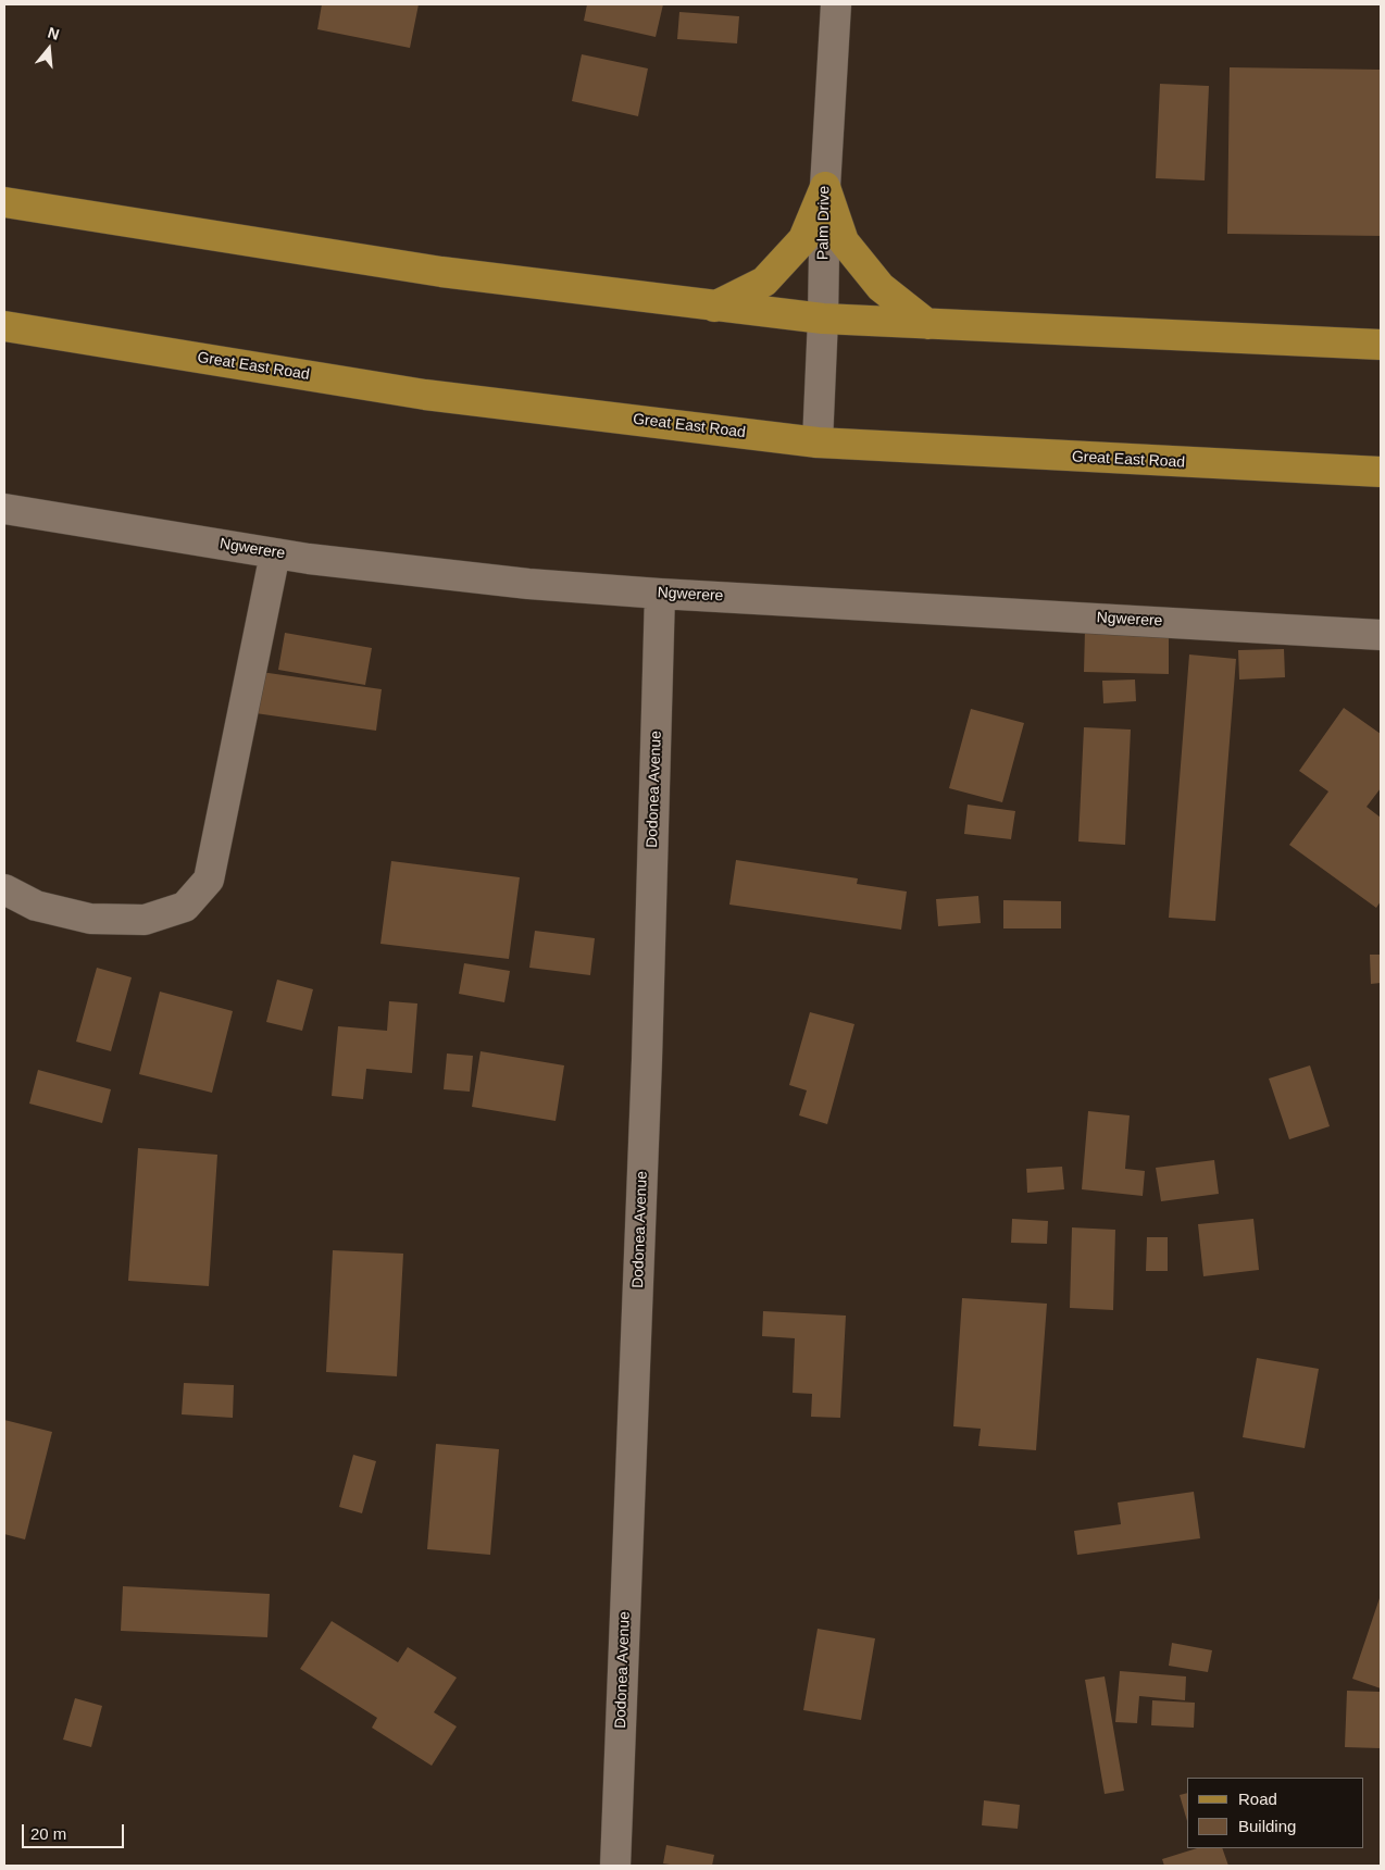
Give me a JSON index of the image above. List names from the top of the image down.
{
  "streets": {
    "main road": ["Great East Road"],
    "street": ["Palm Drive", "Ngwerere", "Dodonea Avenue"]
  },
  "crossings": [
    ["Palm Drive", "Great East Road"],
    ["Ngwerere", "Dodonea Avenue"]
  ],
  "legend": ["Road", "Building"],
  "scale_bar": "20 m",
  "north": "top"
}
